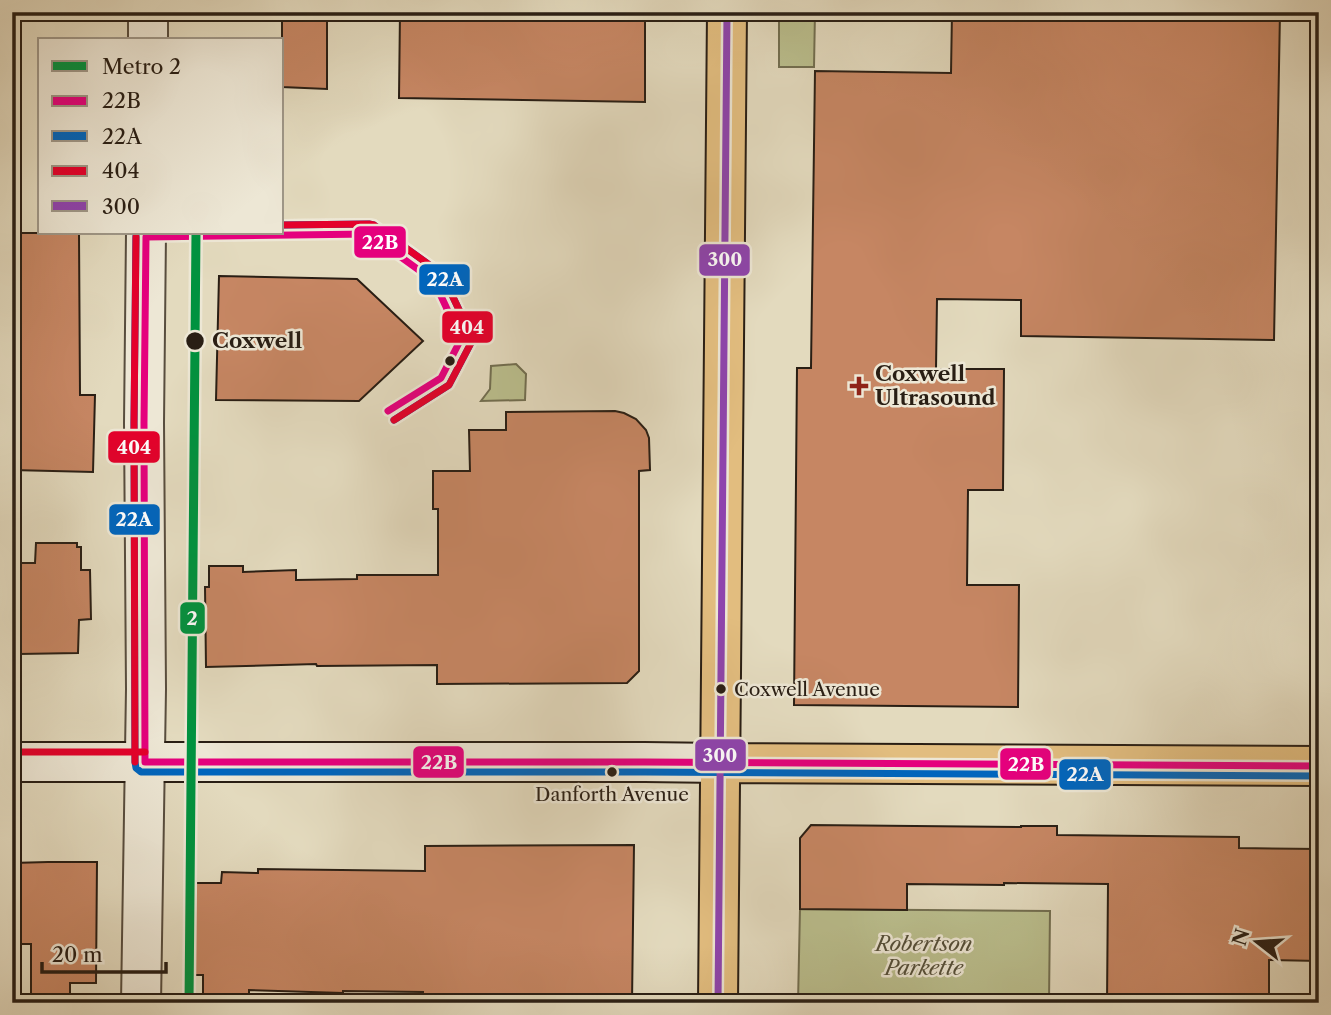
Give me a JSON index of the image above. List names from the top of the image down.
{
  "parks": ["Robertson Parkette"],
  "places": {
    "other": ["Coxwell", "Coxwell Avenue", "Danforth Avenue"],
    "health": ["Coxwell Ultrasound"]
  },
  "lines": [
    "transit line 300",
    "transit line 22A",
    "transit line 404",
    "metro line 2",
    "transit line 22B"
  ],
  "legend": [
    "Metro 2",
    "22B",
    "22A",
    "404",
    "300"
  ],
  "scale_bar": "20 m",
  "north": "left"
}
